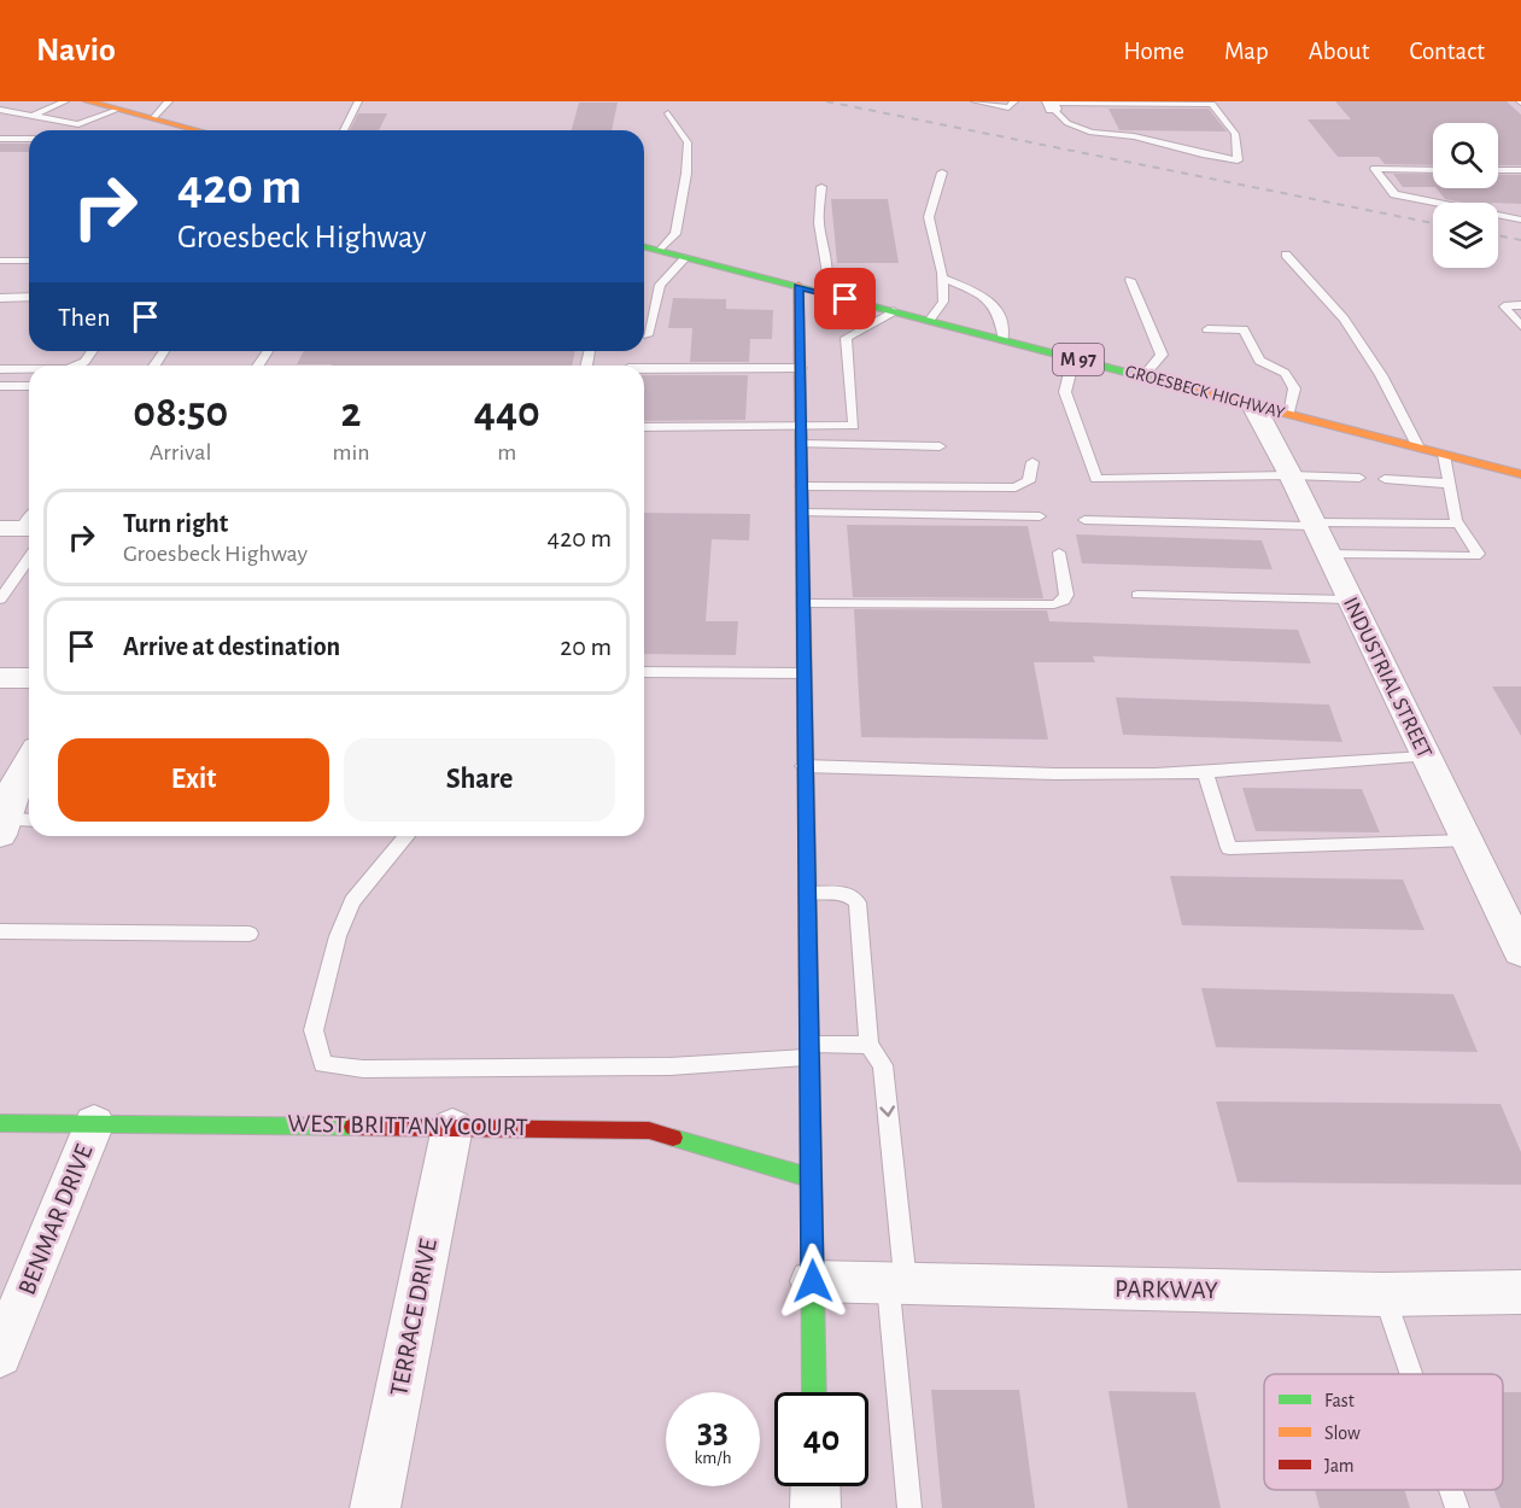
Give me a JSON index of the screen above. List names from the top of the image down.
{
  "streets": {
    "street": [
      "M 97",
      "GROESBECK HIGHWAY",
      "INDUSTRIAL STREET",
      "WEST BRITTANY COURT",
      "BENMAR DRIVE",
      "PARKWAY",
      "TERRACE DRIVE"
    ]
  },
  "crossings": [
    ["GROESBECK HIGHWAY", "INDUSTRIAL STREET"],
    ["WEST BRITTANY COURT", "BENMAR DRIVE"],
    ["WEST BRITTANY COURT", "TERRACE DRIVE"]
  ],
  "legend": ["Fast", "Slow", "Jam"],
  "page": {
    "header": "Navio",
    "nav": [
      "Home",
      "Map",
      "About",
      "Contact"
    ],
    "turn": ["420 m", "Groesbeck Highway"],
    "then": "Then",
    "eta": [
      "08:50",
      "Arrival",
      "2",
      "min",
      "440",
      "m"
    ],
    "list": [
      {
        "name": "Turn right",
        "note": "Groesbeck Highway",
        "value": "420 m"
      },
      {
        "name": "Arrive at destination",
        "value": "20 m"
      }
    ],
    "buttons": ["Exit", "Share"],
    "speed": "33 km/h",
    "limit": "40"
  }
}
